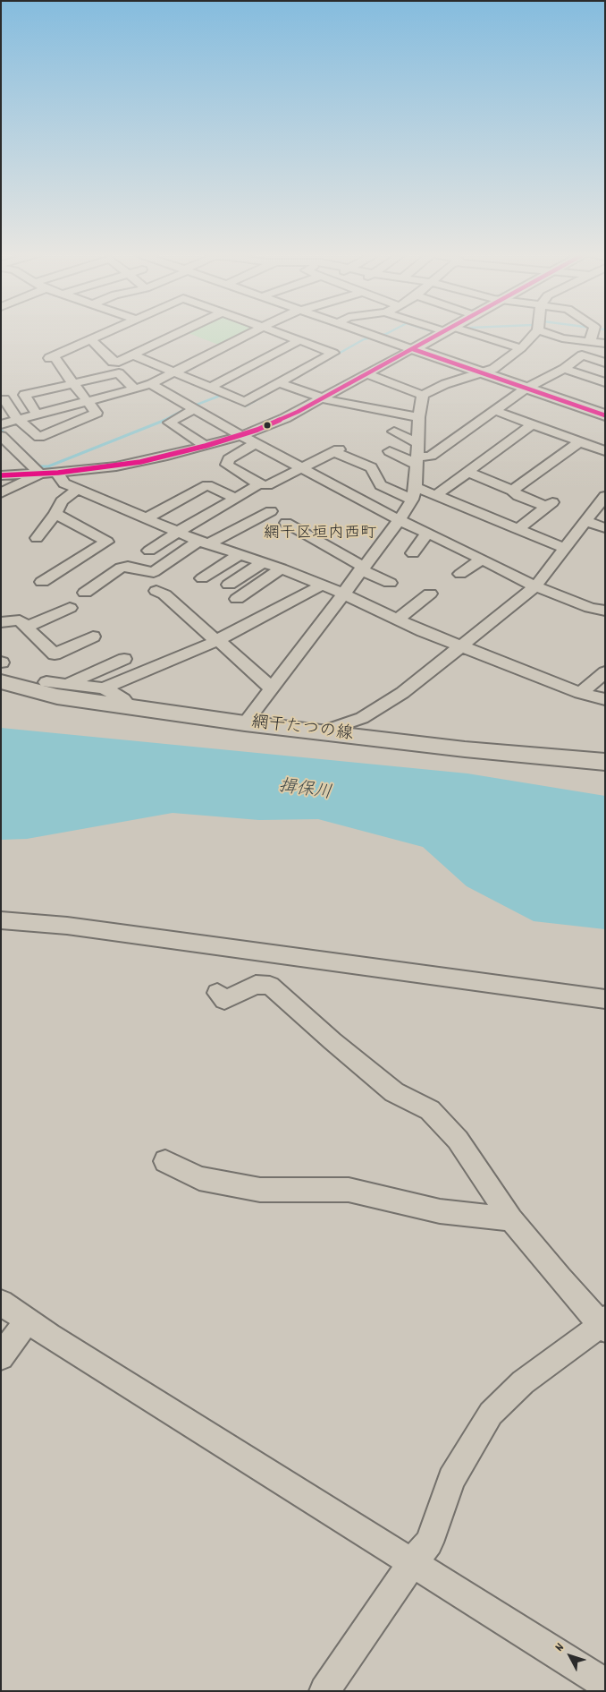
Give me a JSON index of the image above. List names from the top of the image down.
{
  "streets": {
    "main road": ["網干たつの線"]
  },
  "districts": ["網干区垣内西町"],
  "water": ["揖保川"],
  "north": "top left"
}
